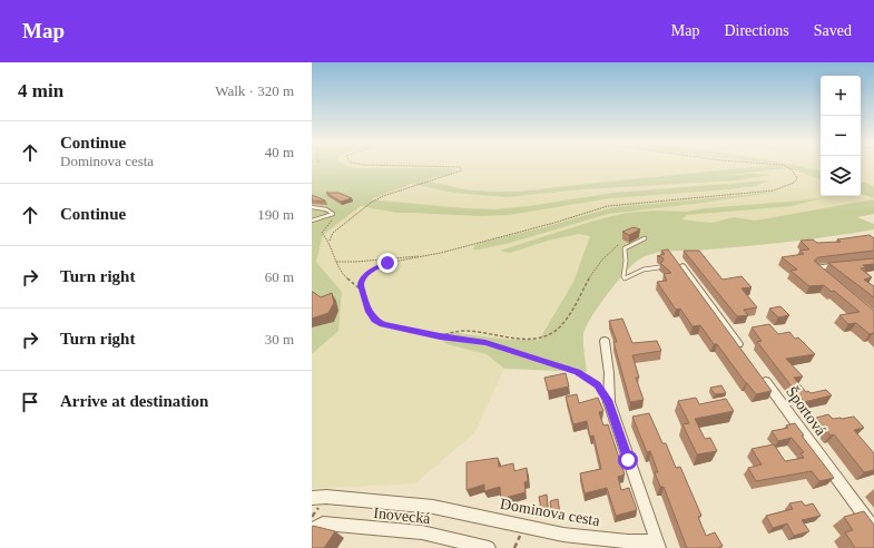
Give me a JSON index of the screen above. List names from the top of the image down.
{
  "streets": {
    "street": ["Športová", "Dominova cesta", "Inovecká"]
  },
  "page": {
    "header": "Map",
    "nav": ["Map", "Directions", "Saved"],
    "heading": ["4 min", "Walk · 320 m"],
    "map_buttons": ["+", "−"],
    "list": [
      ["Continue", "Dominova cesta", "40 m"],
      ["Continue", "190 m"],
      ["Turn right", "60 m"],
      ["Turn right", "30 m"],
      "Arrive at destination"
    ]
  }
}
